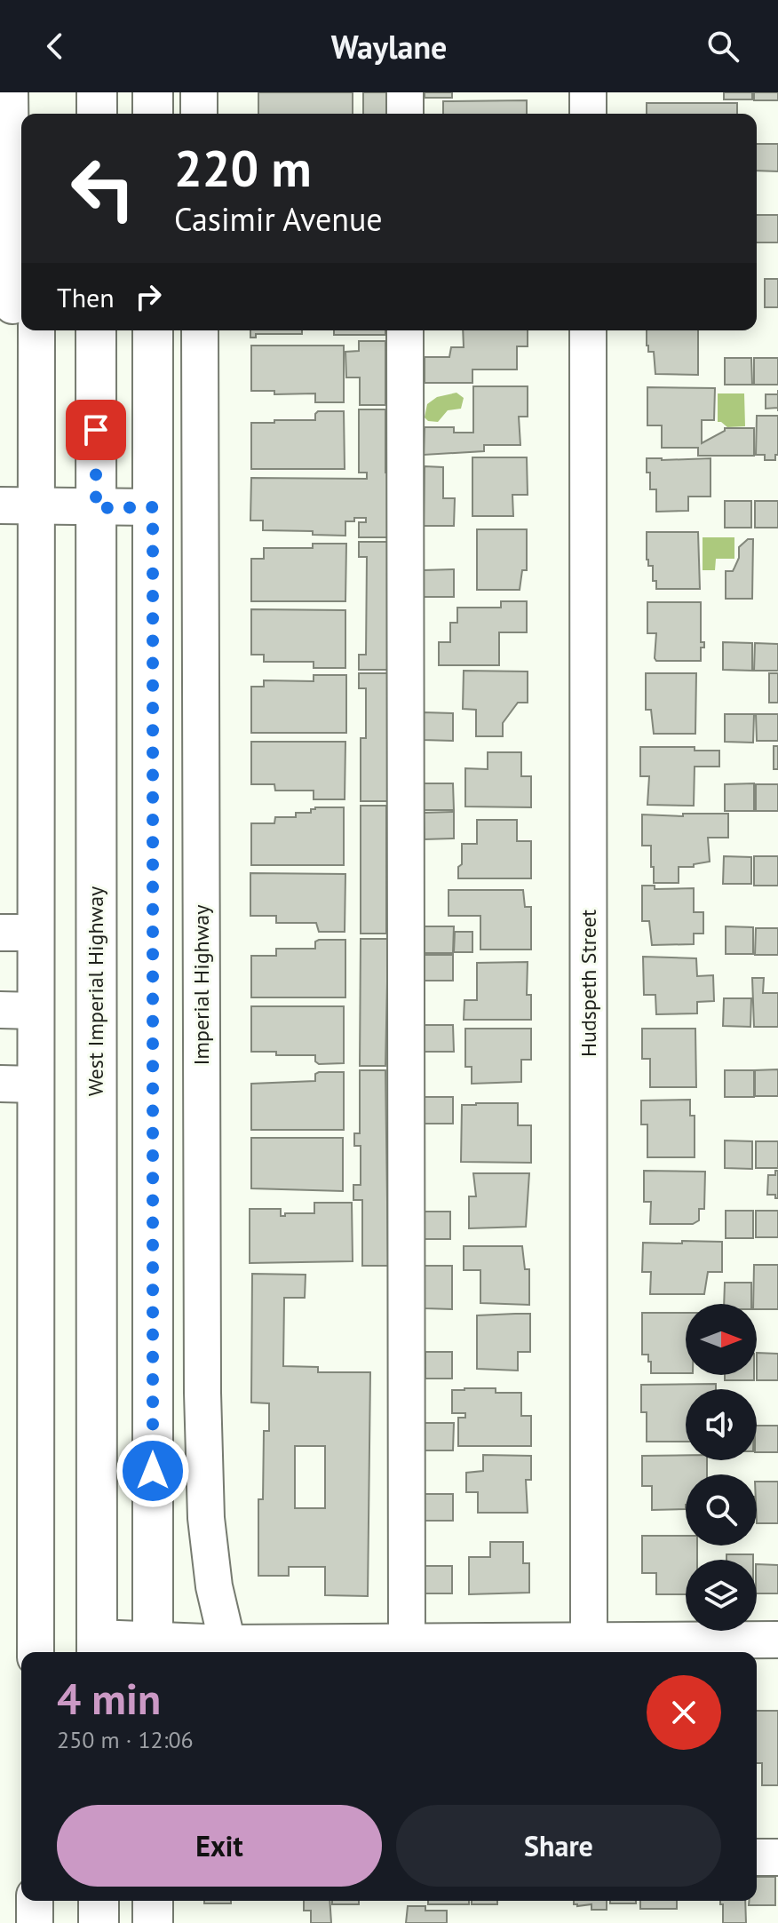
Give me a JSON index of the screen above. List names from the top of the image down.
{
  "streets": {
    "main road": ["West Imperial Highway"],
    "street": ["Hudspeth Street", "Imperial Highway"]
  },
  "north": "right",
  "page": {
    "header": "Waylane",
    "turn": ["220 m", "Casimir Avenue"],
    "then": "Then",
    "heading": ["4 min", "250 m · 12:06"],
    "buttons": ["Exit", "Share"]
  }
}
